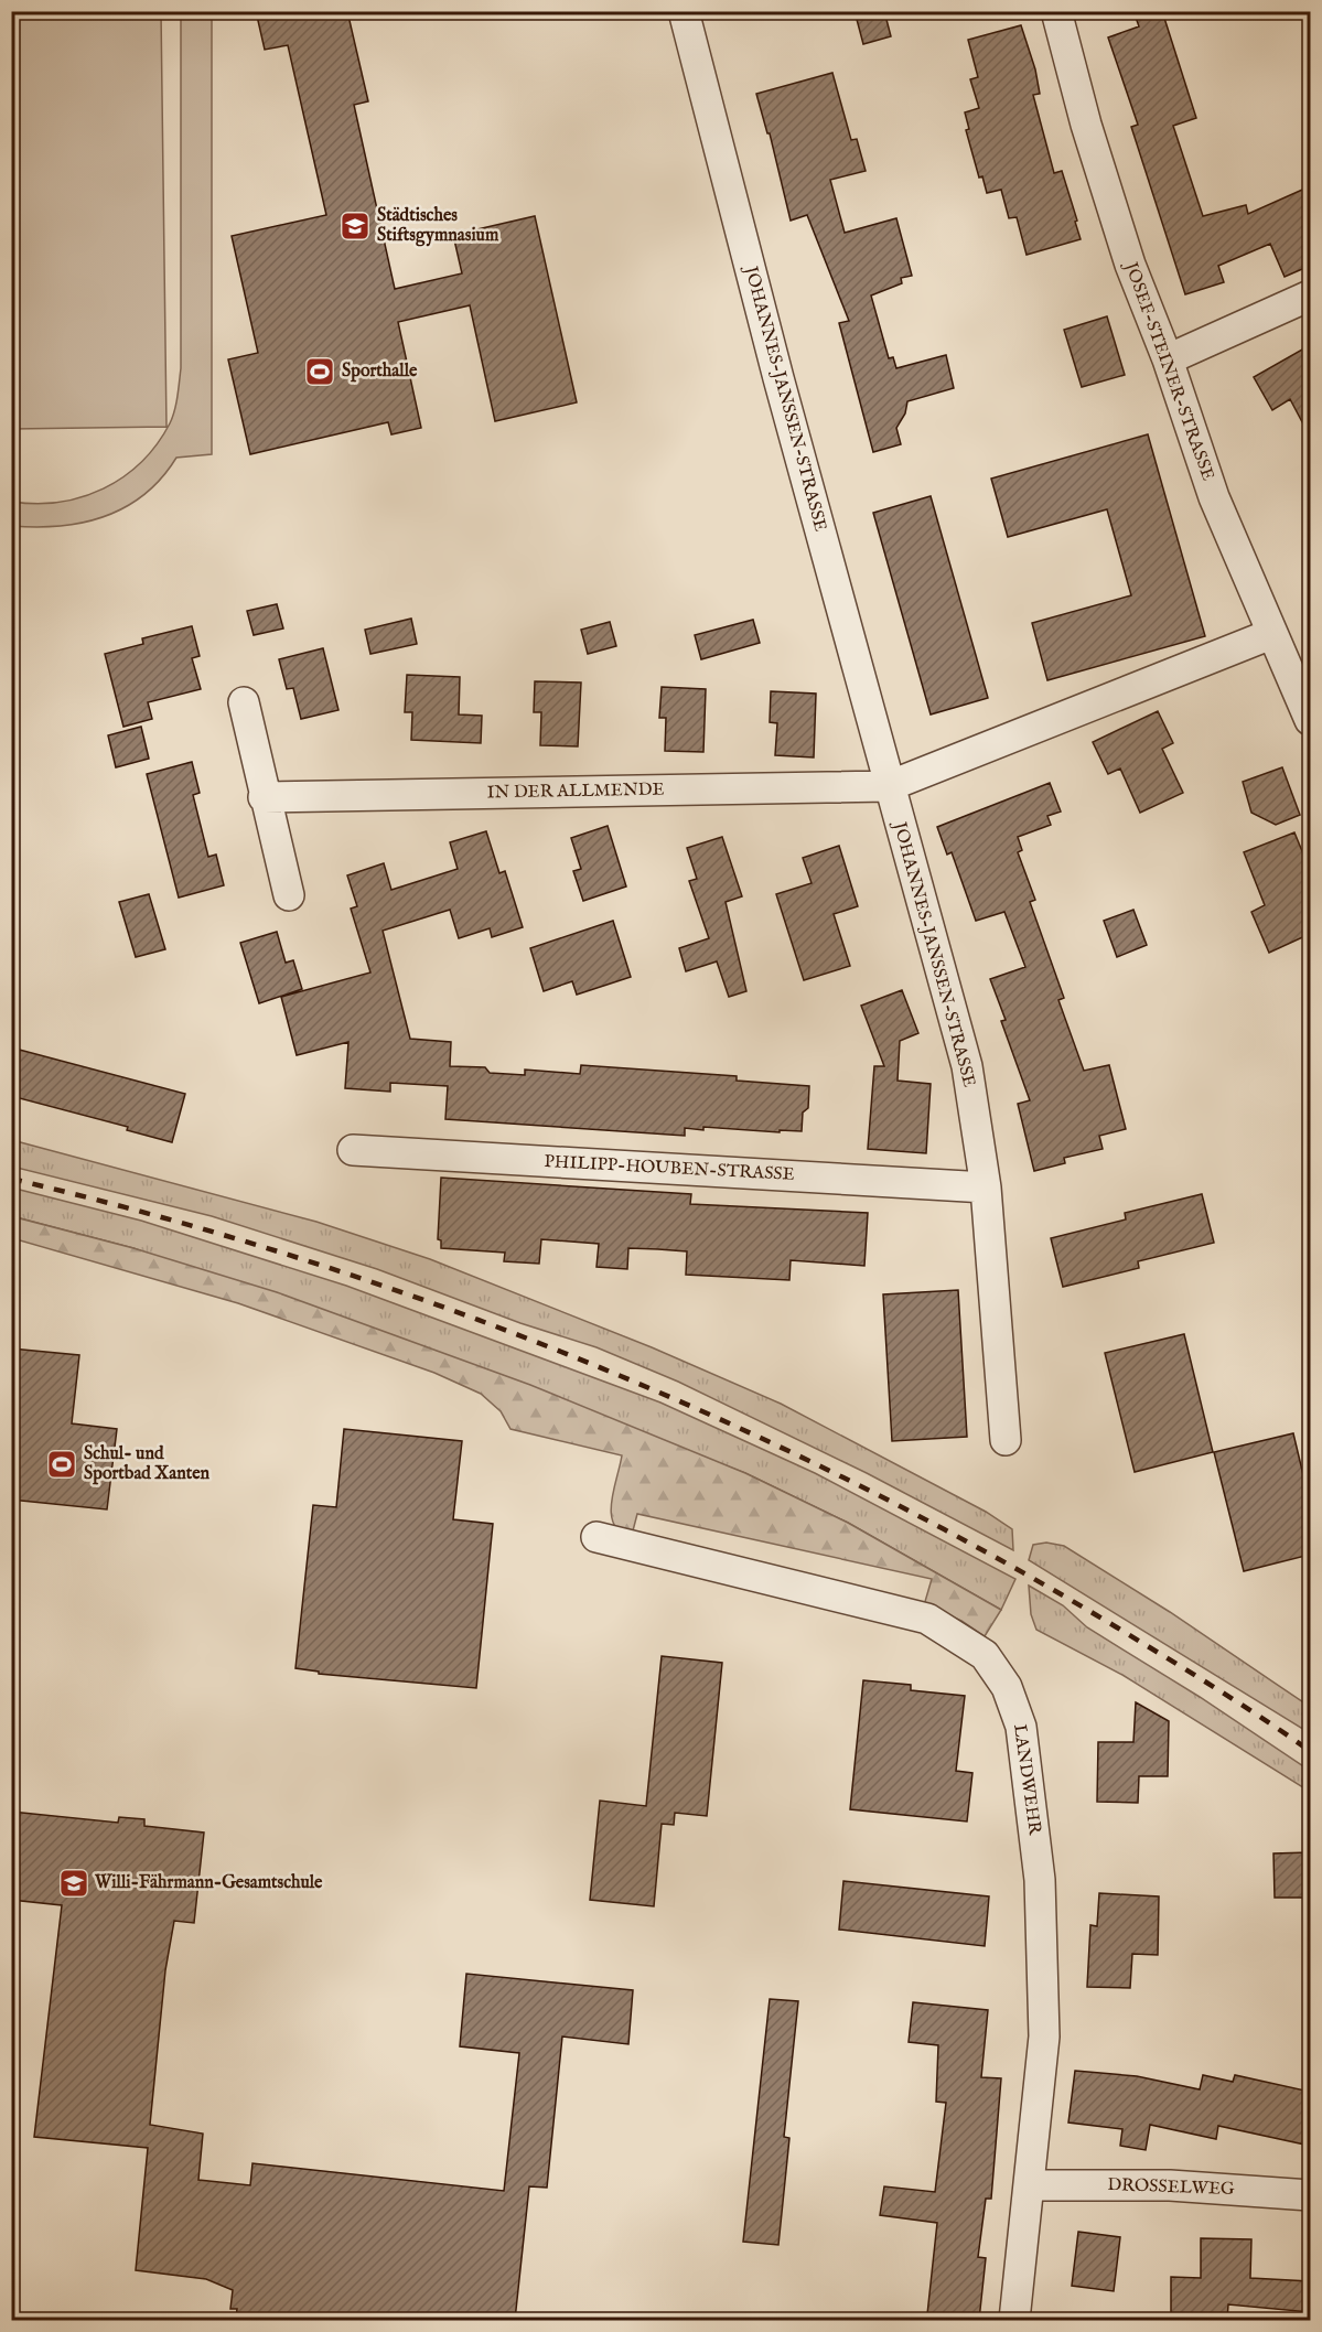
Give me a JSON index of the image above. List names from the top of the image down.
{
  "streets": {
    "street": [
      "JOSEF-STEINER-STRASSE",
      "JOHANNES-JANSSEN-STRASSE",
      "IN DER ALLMENDE",
      "PHILIPP-HOUBEN-STRASSE",
      "LANDWEHR",
      "DROSSELWEG"
    ]
  },
  "crossings": [
    ["JOHANNES-JANSSEN-STRASSE", "IN DER ALLMENDE"],
    ["JOHANNES-JANSSEN-STRASSE", "PHILIPP-HOUBEN-STRASSE"],
    ["LANDWEHR", "DROSSELWEG"]
  ],
  "places": {
    "school or university": ["Städtisches Stiftsgymnasium", "Willi-Fährmann-Gesamtschule"],
    "sports": ["Sporthalle", "Schul- und Sportbad Xanten"]
  }
}
